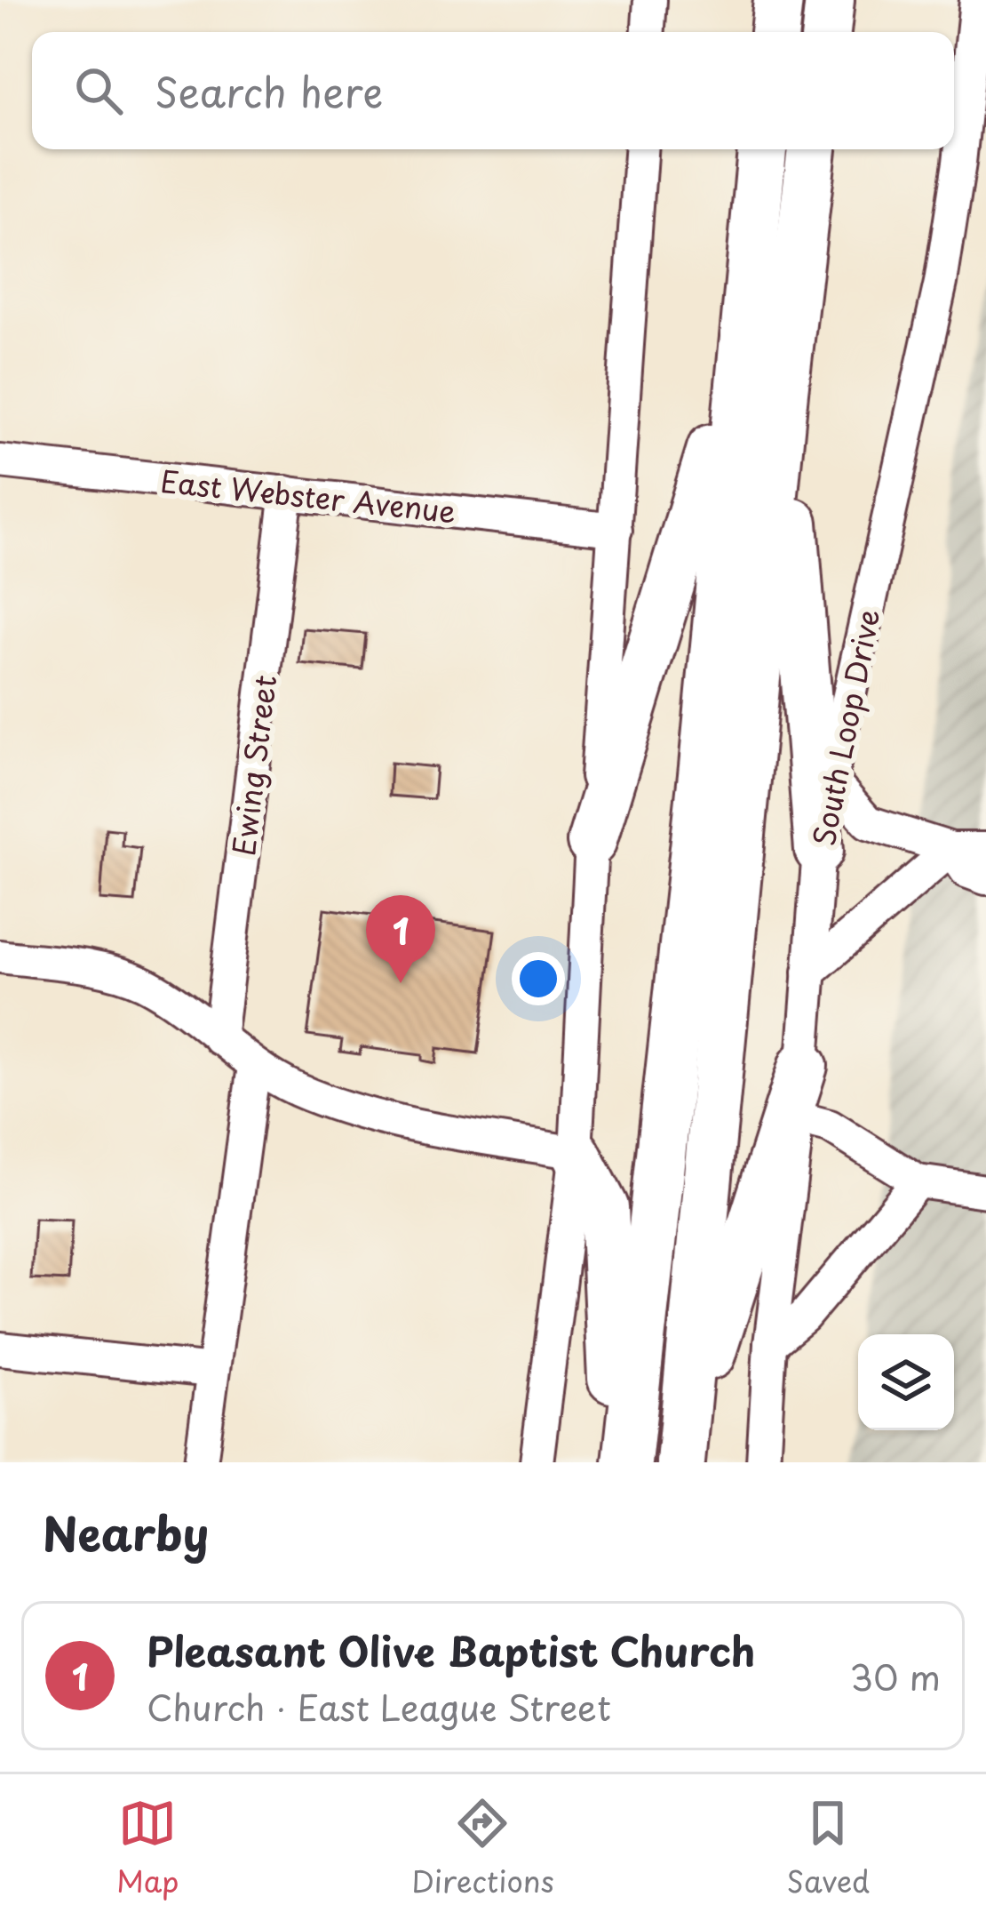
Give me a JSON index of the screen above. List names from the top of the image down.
{
  "streets": {
    "street": ["East Webster Avenue", "South Loop Drive", "Ewing Street"]
  },
  "crossings": [
    ["East Webster Avenue", "Ewing Street"]
  ],
  "page": {
    "search": "Search here",
    "pins": "1",
    "heading": "Nearby",
    "list": [
      {
        "mark": "1",
        "name": "Pleasant Olive Baptist Church",
        "note": "Church · East League Street",
        "value": "30 m"
      }
    ],
    "nav": ["Map", "Directions", "Saved"]
  }
}
